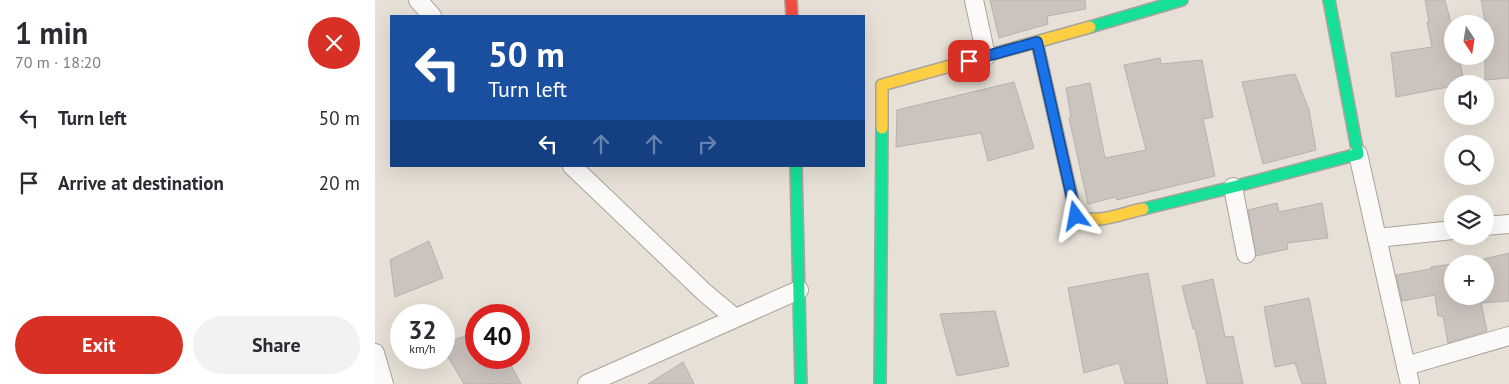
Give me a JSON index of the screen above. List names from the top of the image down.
{
  "north": "bottom",
  "page": {
    "heading": ["1 min", "70 m · 18:20"],
    "map_buttons": "+",
    "turn": ["50 m", "Turn left"],
    "list": [
      {
        "name": "Turn left",
        "value": "50 m"
      },
      {
        "name": "Arrive at destination",
        "value": "20 m"
      }
    ],
    "speed": "32 km/h",
    "limit": "40",
    "buttons": ["Exit", "Share"]
  }
}
